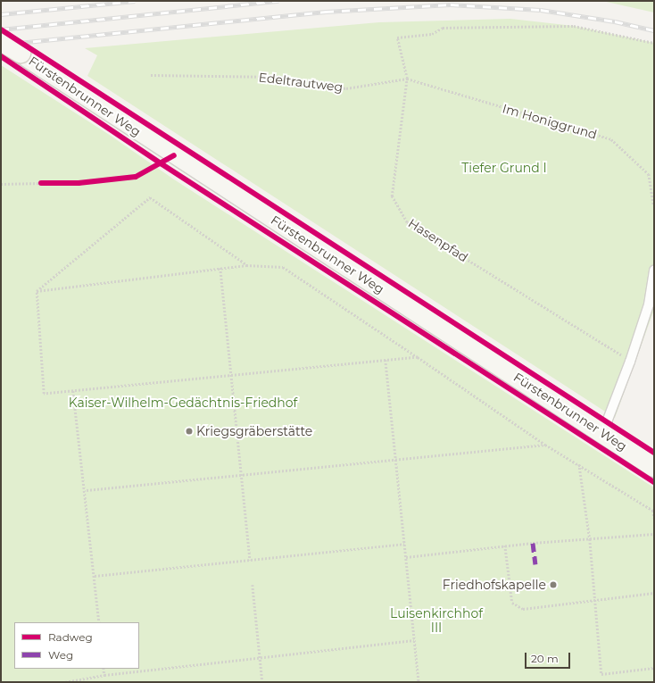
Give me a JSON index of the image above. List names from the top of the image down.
{
  "streets": {
    "main road": ["Fürstenbrunner Weg"],
    "path": ["Edeltrautweg", "Im Honiggrund", "Hasenpfad"]
  },
  "crossings": [
    ["Edeltrautweg", "Im Honiggrund"],
    ["Edeltrautweg", "Hasenpfad"],
    ["Im Honiggrund", "Hasenpfad"]
  ],
  "parks": ["Tiefer Grund I", "Kaiser-Wilhelm-Gedächtnis-Friedhof", "Luisenkirchhof III"],
  "places": ["Kriegsgräberstätte", "Friedhofskapelle"],
  "legend": ["Radweg", "Weg"],
  "scale_bar": "20 m"
}
